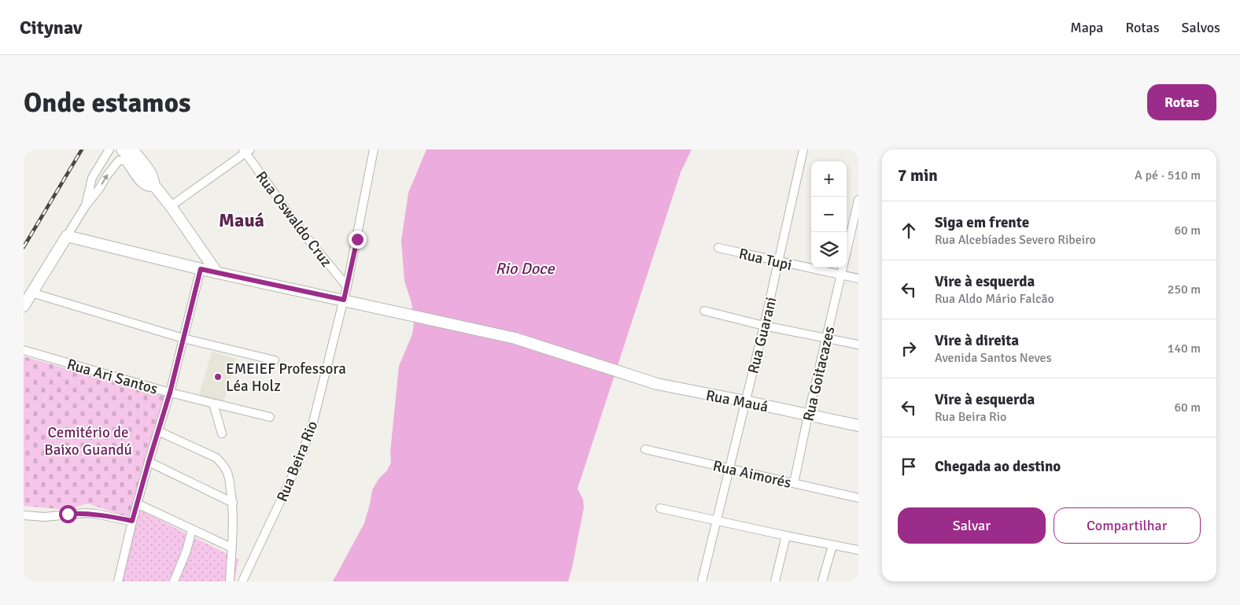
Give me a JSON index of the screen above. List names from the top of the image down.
{
  "streets": {
    "street": [
      "Rua Oswaldo Cruz",
      "Rua Tupi",
      "Rua Guarani",
      "Rua Goitacazes",
      "Rua Ari Santos",
      "Rua Mauá",
      "Rua Beira Rio",
      "Rua Aimorés"
    ]
  },
  "crossings": [
    ["Rua Oswaldo Cruz", "Rua Beira Rio"],
    ["Rua Tupi", "Rua Guarani"],
    ["Rua Tupi", "Rua Goitacazes"],
    ["Rua Guarani", "Rua Mauá"],
    ["Rua Guarani", "Rua Aimorés"],
    ["Rua Goitacazes", "Rua Mauá"],
    ["Rua Goitacazes", "Rua Aimorés"],
    ["Rua Mauá", "Rua Beira Rio"]
  ],
  "districts": ["Mauá"],
  "water": ["Rio Doce"],
  "parks": ["Cemitério de Baixo Guandú"],
  "places": ["EMEIEF Professora Léa Holz"],
  "page": {
    "header": "Citynav",
    "nav": ["Mapa", "Rotas", "Salvos"],
    "buttons": [
      "Rotas",
      ["Salvar", "Compartilhar"]
    ],
    "title": "Onde estamos",
    "heading": ["7 min", "A pé · 510 m"],
    "map_buttons": ["+", "−"],
    "list": [
      ["Siga em frente", "Rua Alcebíades Severo Ribeiro", "60 m"],
      ["Vire à esquerda", "Rua Aldo Mário Falcão", "250 m"],
      ["Vire à direita", "Avenida Santos Neves", "140 m"],
      ["Vire à esquerda", "Rua Beira Rio", "60 m"],
      "Chegada ao destino"
    ]
  }
}
